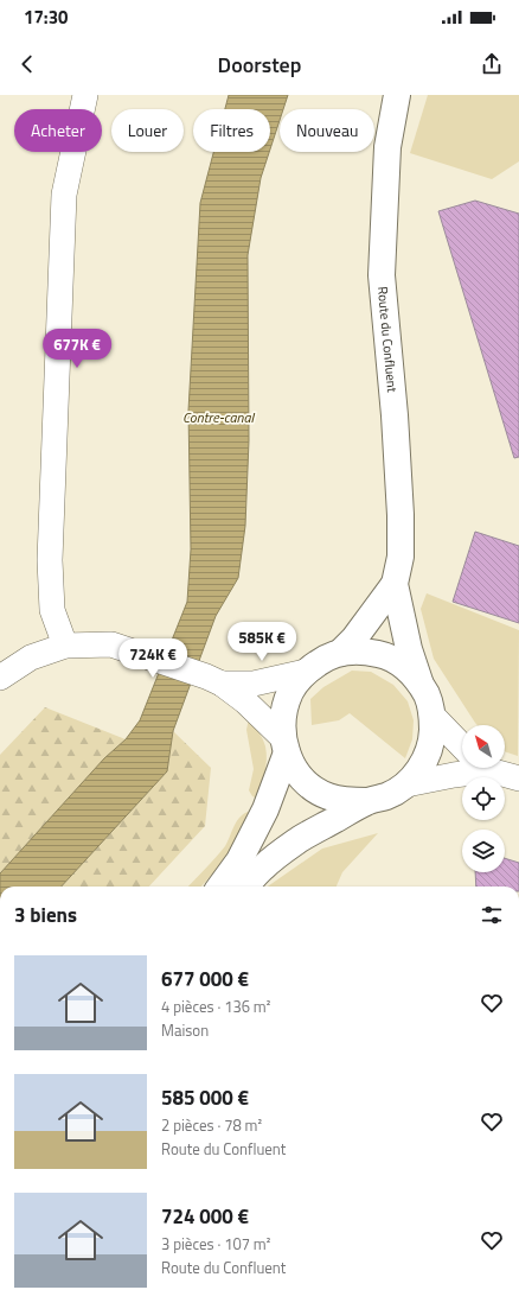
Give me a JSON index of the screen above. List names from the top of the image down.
{
  "streets": {
    "main road": ["Route du Confluent"]
  },
  "water": ["Contre-canal"],
  "north": "top left",
  "page": {
    "status": "17:30",
    "header": "Doorstep",
    "chip": [
      "Acheter",
      "Louer",
      "Filtres",
      "Nouveau"
    ],
    "price": ["677K €", "585K €", "724K €"],
    "heading": "3 biens",
    "list": [
      {
        "name": "677 000 €",
        "note": "4 pièces · 136 m² · Maison"
      },
      {
        "name": "585 000 €",
        "note": "2 pièces · 78 m² · Route du Confluent"
      },
      {
        "name": "724 000 €",
        "note": "3 pièces · 107 m² · Route du Confluent"
      }
    ]
  }
}
